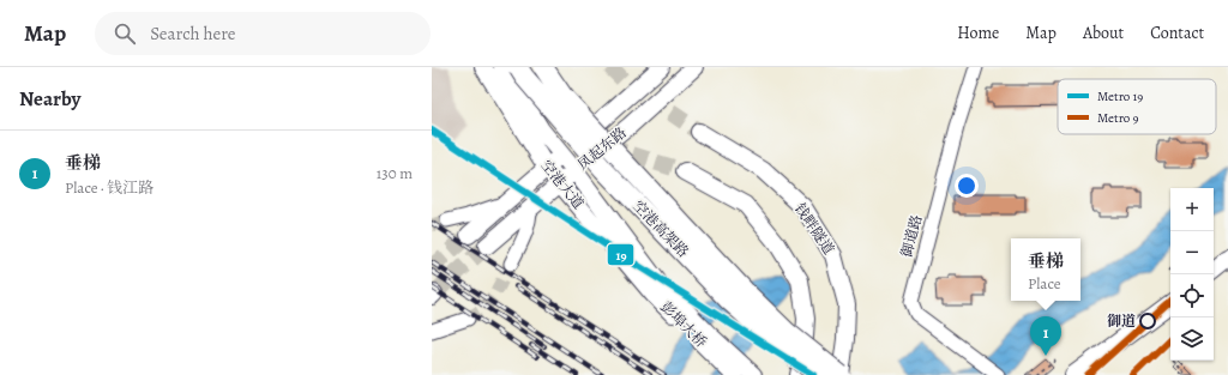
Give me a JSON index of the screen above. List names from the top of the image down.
{
  "streets": {
    "highway": ["空港高架路"],
    "main road": [
      "凤起东路",
      "空港大道",
      "钱畔隧道",
      "彭埠大桥"
    ],
    "street": ["御道路"]
  },
  "crossings": [
    ["凤起东路", "空港大道"],
    ["空港大道", "彭埠大桥"],
    ["空港高架路", "钱畔隧道"]
  ],
  "places": ["御道"],
  "lines": ["metro line 19", "metro line 9"],
  "legend": ["Metro 19", "Metro 9"],
  "page": {
    "header": "Map",
    "search": "Search here",
    "nav": [
      "Home",
      "Map",
      "About",
      "Contact"
    ],
    "heading": "Nearby",
    "list": [
      {
        "mark": "1",
        "name": "垂梯",
        "note": "Place · 钱江路",
        "value": "130 m"
      }
    ],
    "map_buttons": ["+", "−"],
    "popup": ["垂梯", "Place"],
    "pins": "1"
  }
}
